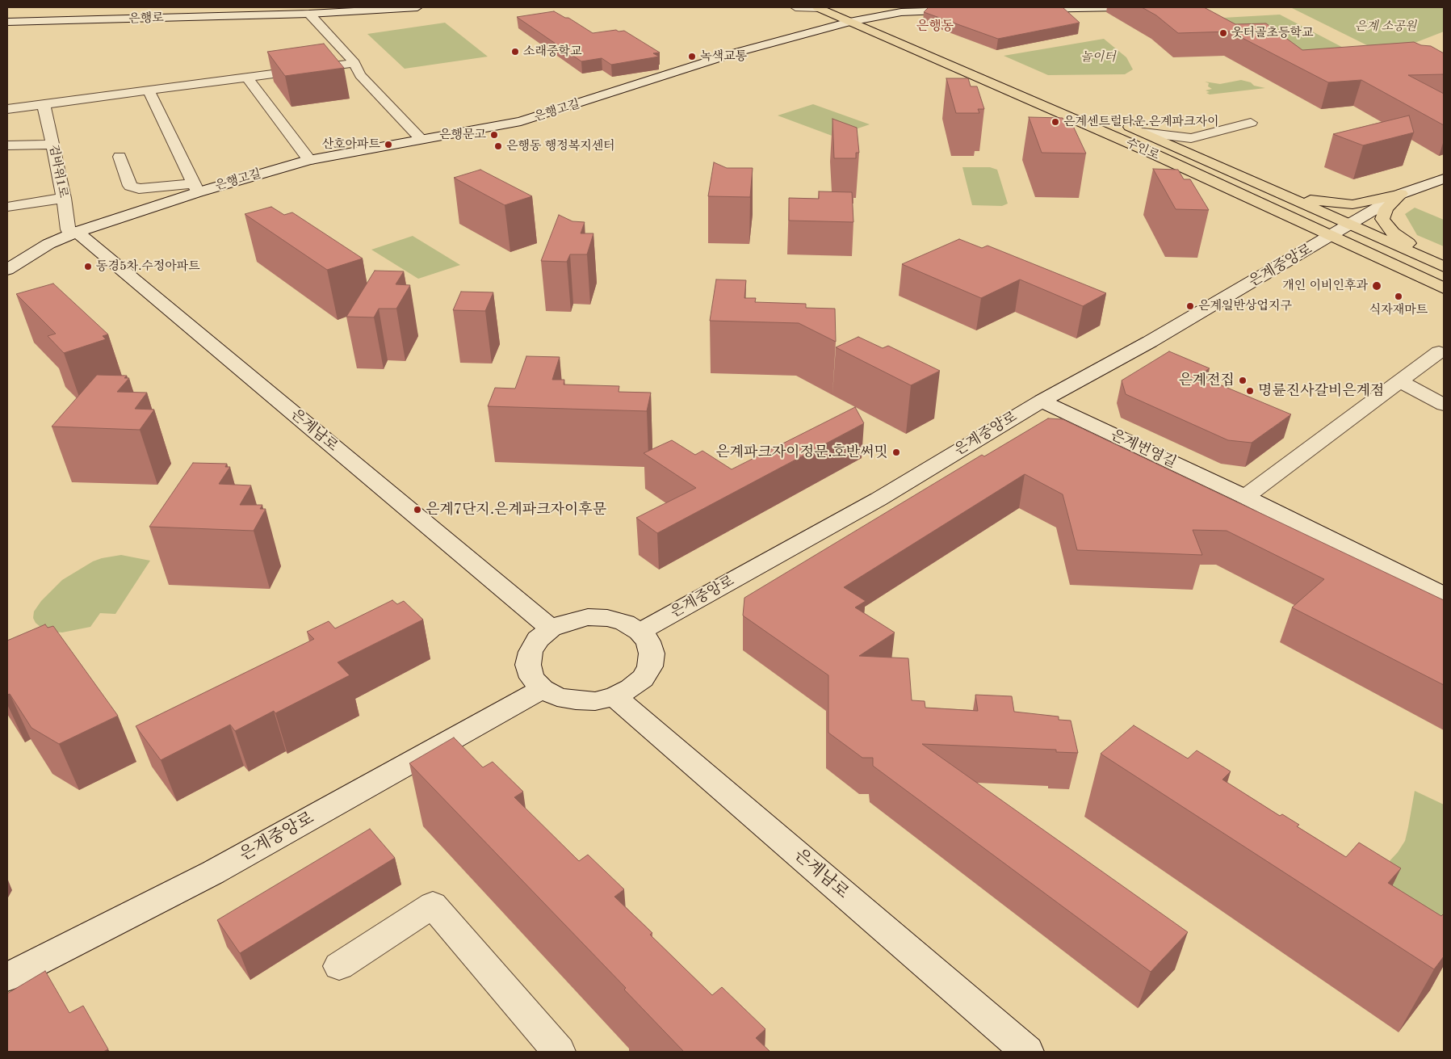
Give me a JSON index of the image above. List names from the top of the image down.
{
  "streets": {
    "main road": ["수인로"],
    "street": [
      "은행로",
      "은행고길",
      "검바위1로",
      "은계중앙로",
      "은계남로",
      "은계번영길"
    ]
  },
  "crossings": [
    ["은행고길", "수인로"],
    ["은행고길", "검바위1로"],
    ["은행고길", "은계남로"],
    ["수인로", "은계중앙로"],
    ["검바위1로", "은계남로"],
    ["은계중앙로", "은계남로"],
    ["은계중앙로", "은계번영길"]
  ],
  "districts": ["은행동"],
  "parks": ["은계 소공원", "놀이터"],
  "places": [
    "웃터골초등학교",
    "소래중학교",
    "녹색교통",
    "은계센트럴타운.은계파크자이",
    "은행문고",
    "산호아파트",
    "은행동 행정복지센터",
    "동경5차.수정아파트",
    "개인 이비인후과",
    "식자재마트",
    "은계일반상업지구",
    "은계전집",
    "명륜진사갈비은계점",
    "은계파크자이정문.호반써밋",
    "은계7단지.은계파크자이후문"
  ]
}
